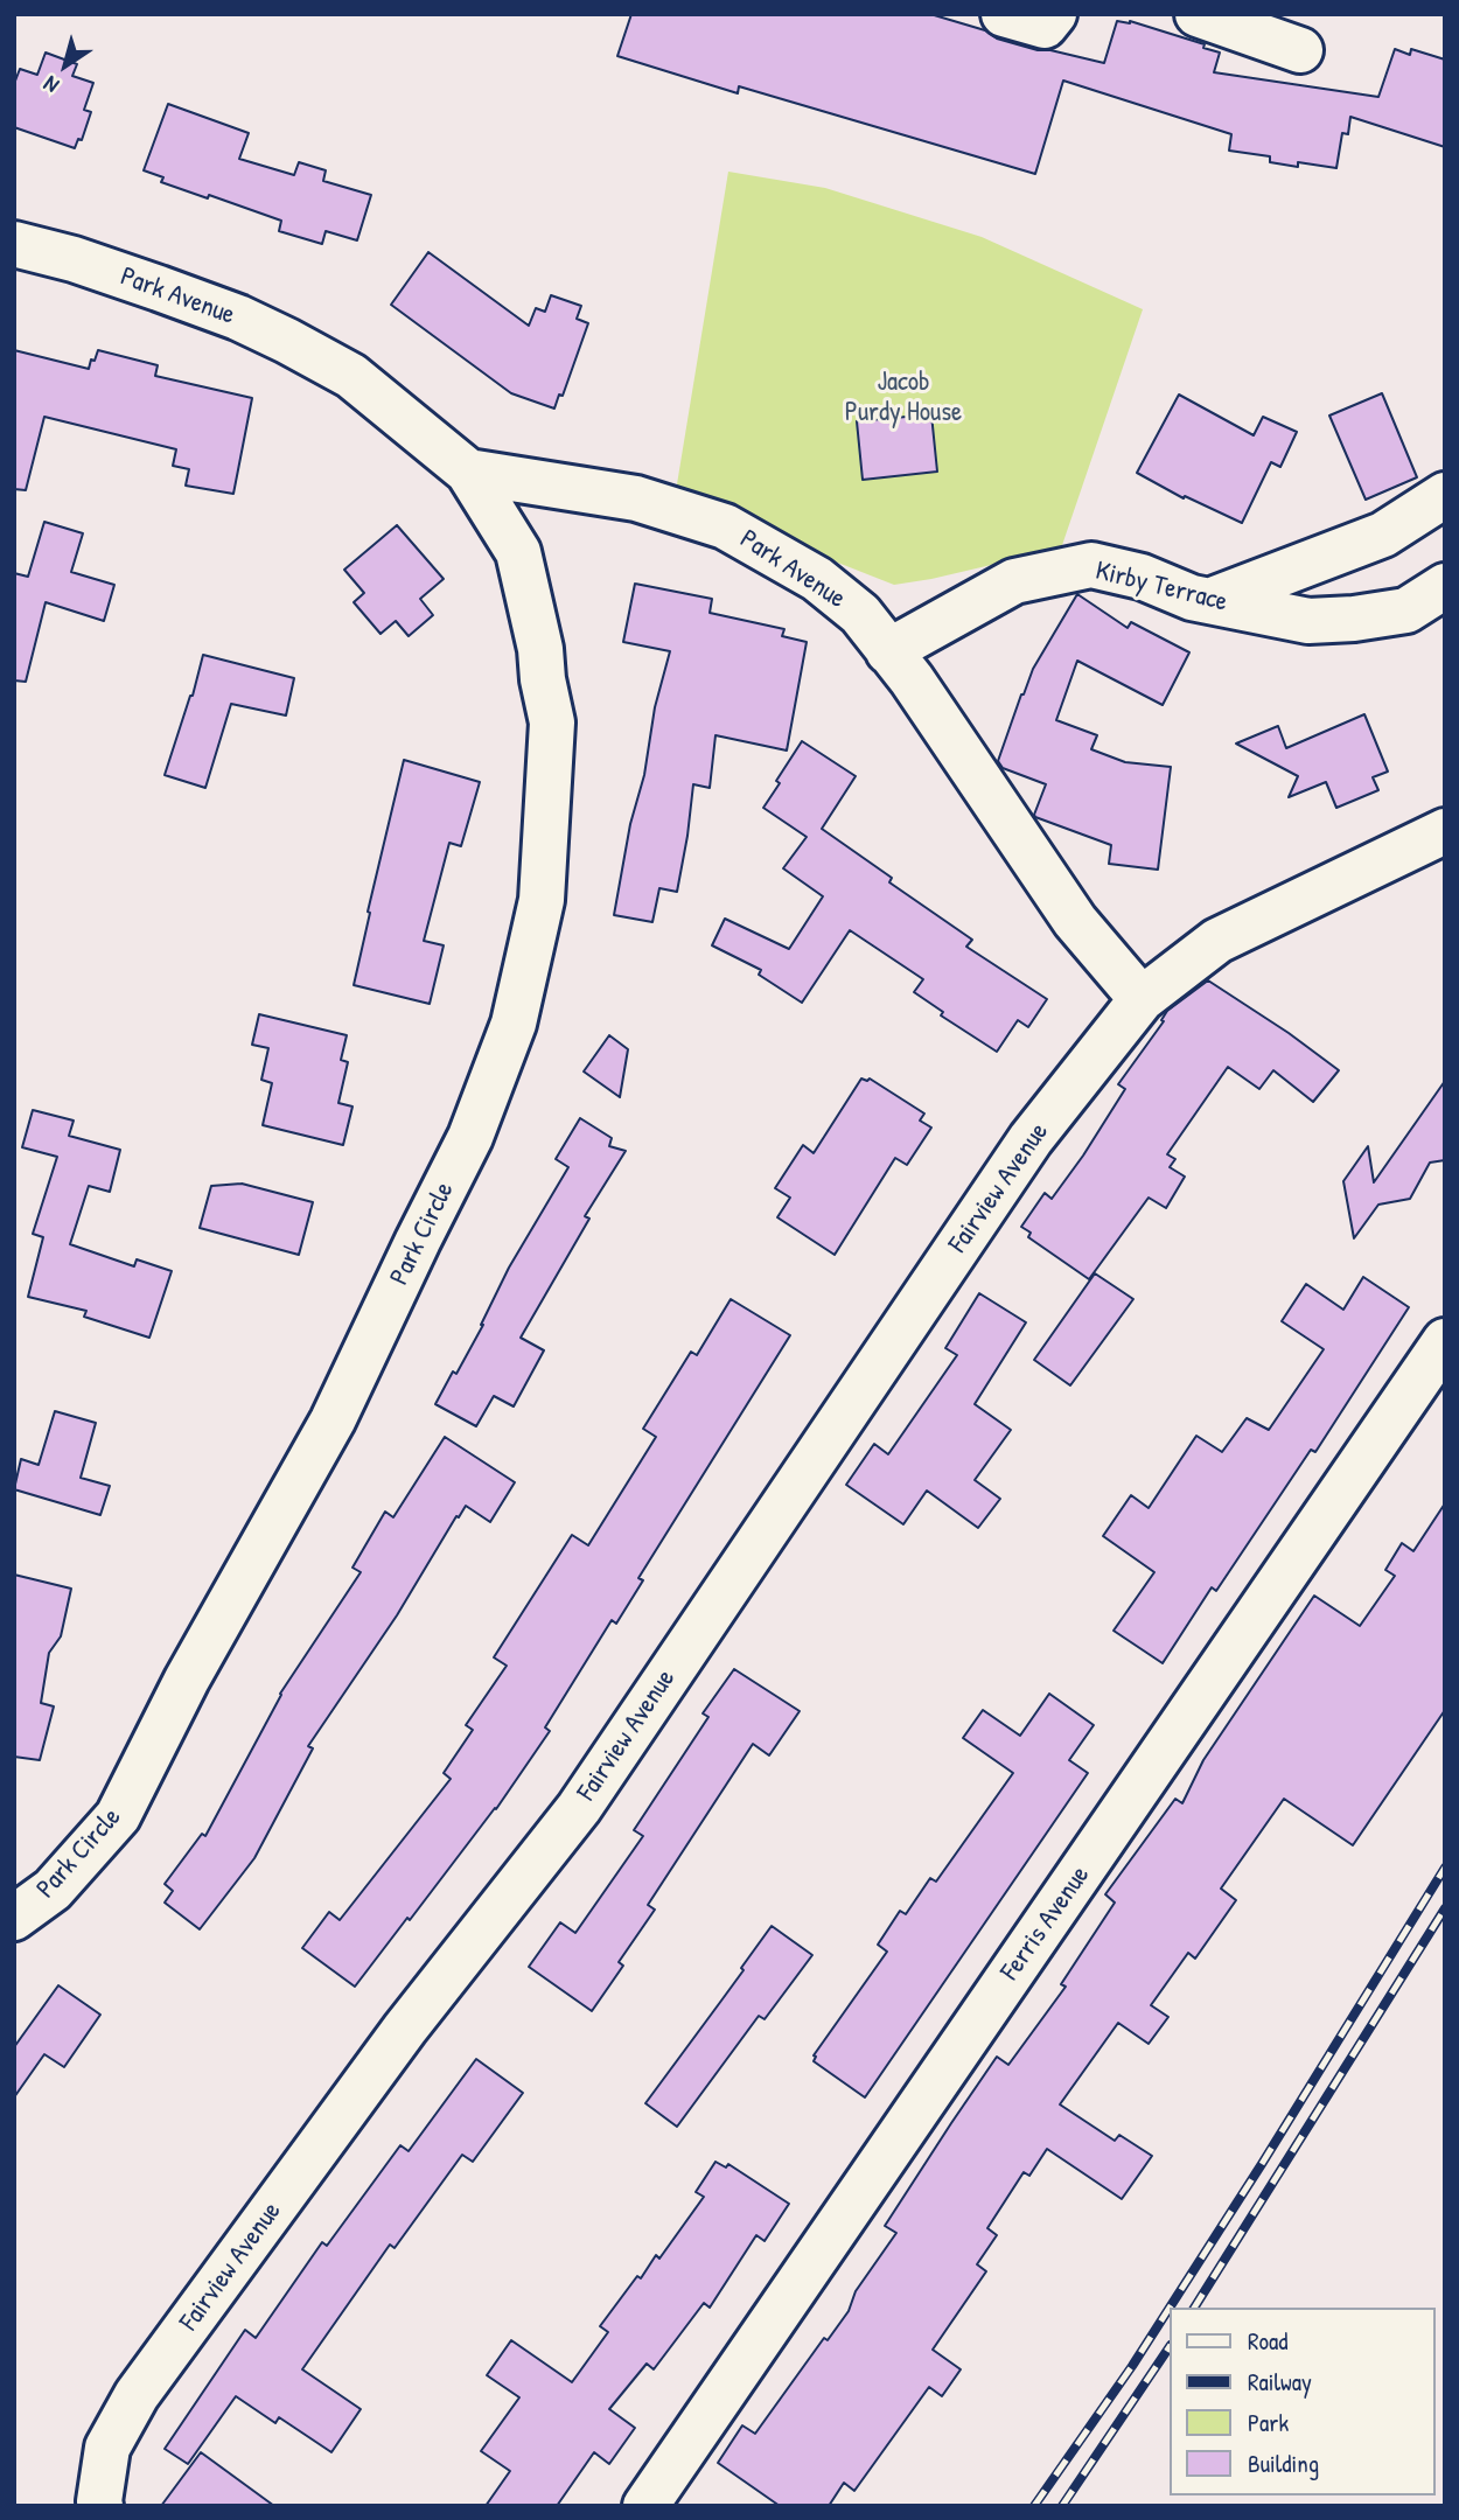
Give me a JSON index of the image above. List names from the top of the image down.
{
  "streets": {
    "street": [
      "Park Avenue",
      "Kirby Terrace",
      "Fairview Avenue",
      "Park Circle",
      "Ferris Avenue"
    ]
  },
  "crossings": [
    ["Park Avenue", "Kirby Terrace"],
    ["Park Avenue", "Fairview Avenue"],
    ["Park Avenue", "Park Circle"]
  ],
  "parks": ["Jacob Purdy House"],
  "legend": [
    "Road",
    "Railway",
    "Park",
    "Building"
  ],
  "north": "bottom left"
}
